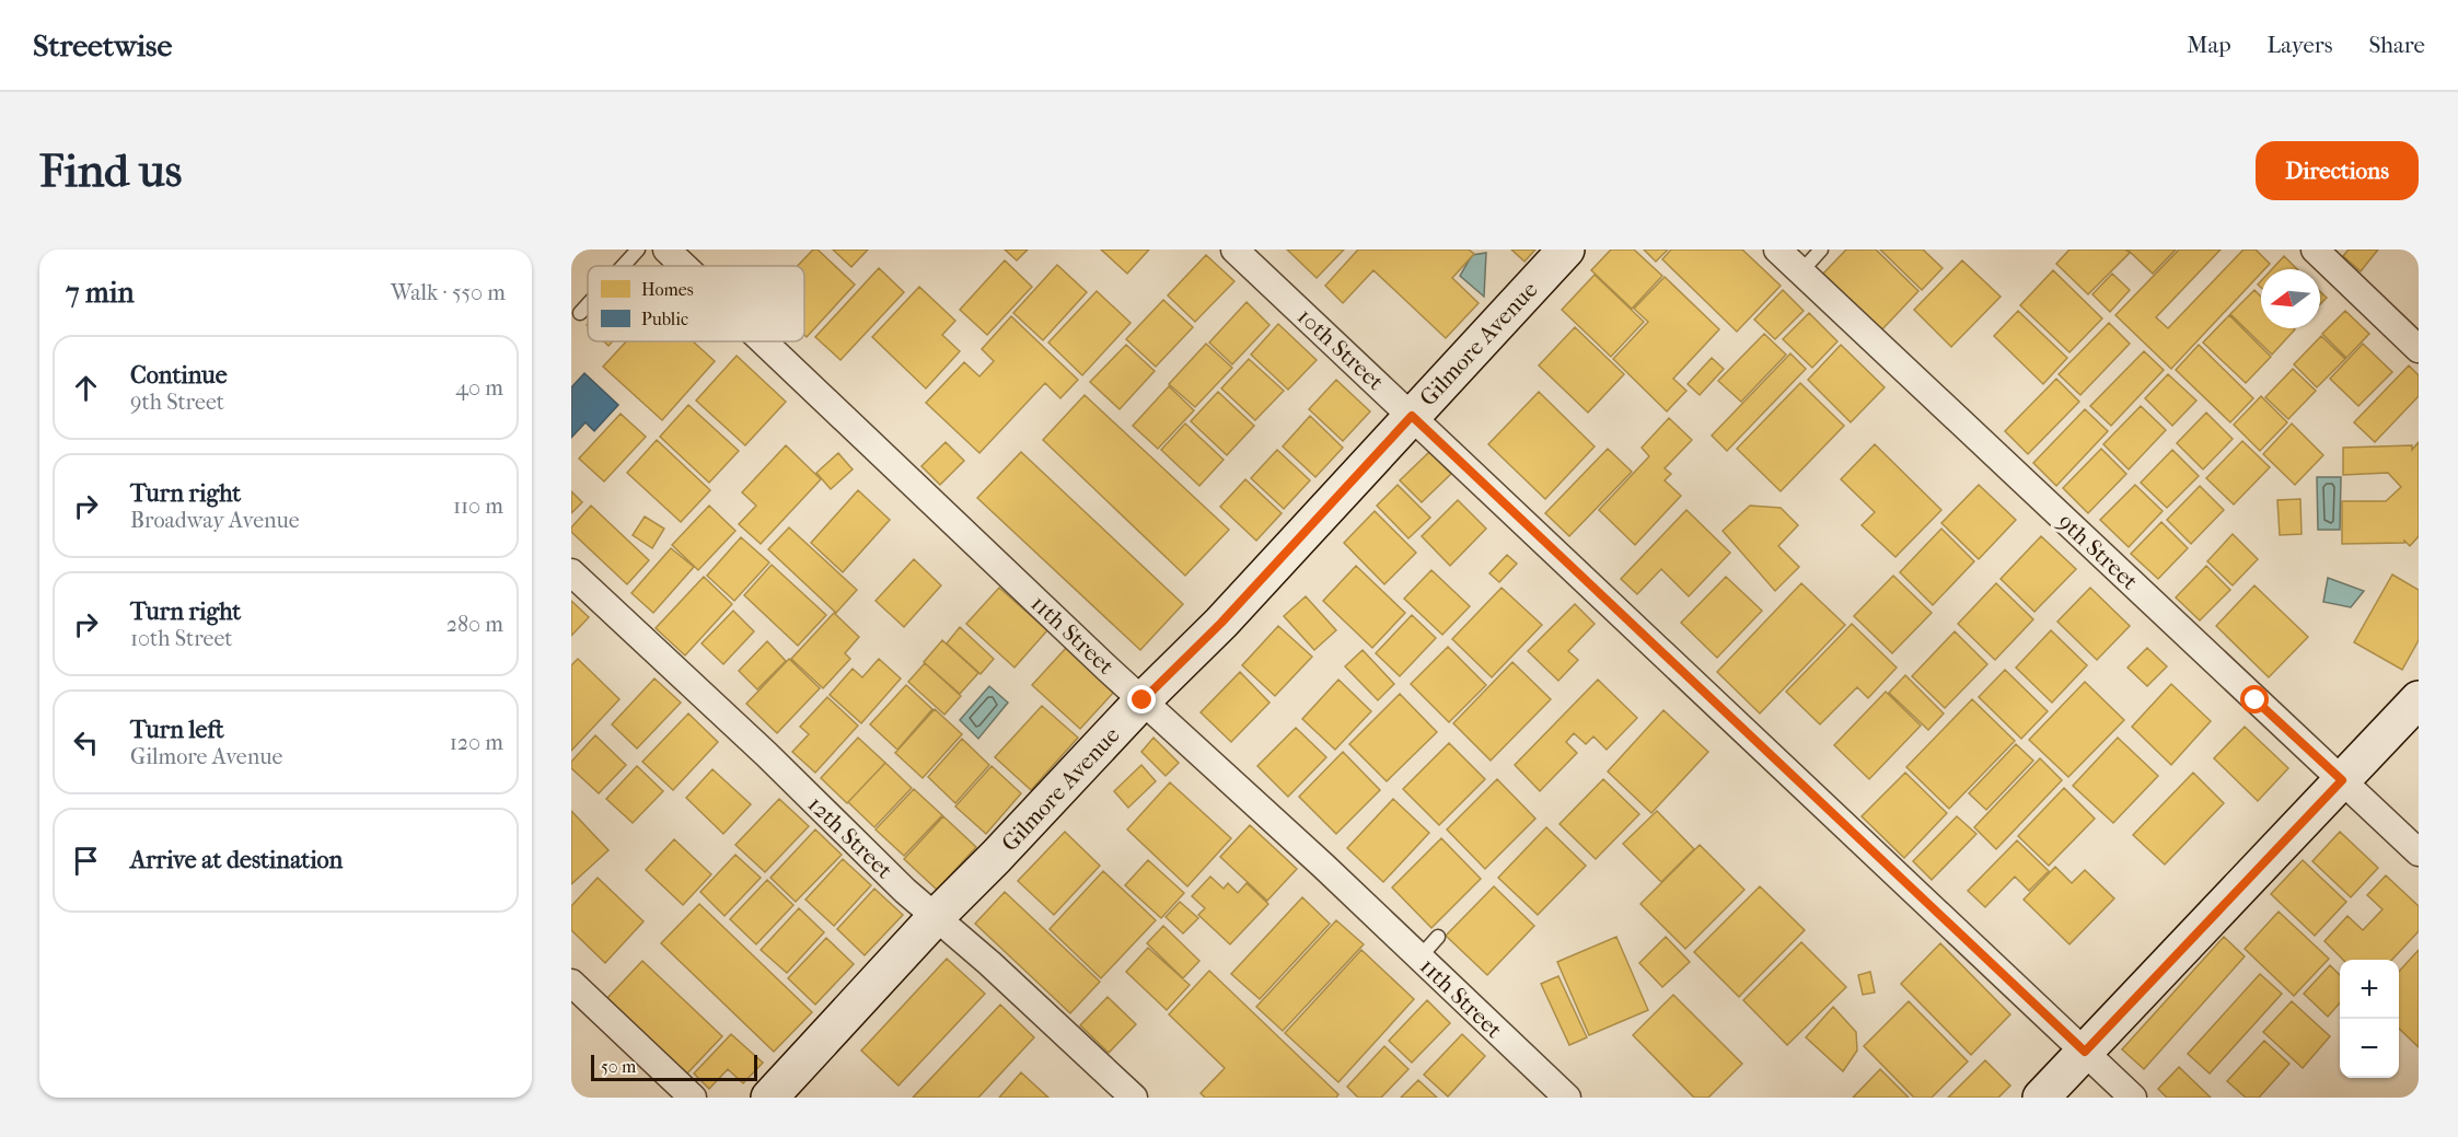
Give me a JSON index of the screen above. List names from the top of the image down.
{
  "streets": {
    "main road": ["Gilmore Avenue"],
    "street": [
      "10th Street",
      "9th Street",
      "11th Street",
      "12th Street"
    ]
  },
  "crossings": [
    ["Gilmore Avenue", "10th Street"],
    ["Gilmore Avenue", "11th Street"],
    ["Gilmore Avenue", "12th Street"]
  ],
  "legend": ["Homes", "Public"],
  "scale_bar": "50 m",
  "north": "left",
  "page": {
    "header": "Streetwise",
    "nav": ["Map", "Layers", "Share"],
    "buttons": "Directions",
    "title": "Find us",
    "heading": ["7 min", "Walk · 550 m"],
    "list": [
      ["Continue", "9th Street", "40 m"],
      ["Turn right", "Broadway Avenue", "110 m"],
      ["Turn right", "10th Street", "280 m"],
      ["Turn left", "Gilmore Avenue", "120 m"],
      "Arrive at destination"
    ],
    "map_buttons": ["+", "−"],
    "scale": "50 m"
  }
}
